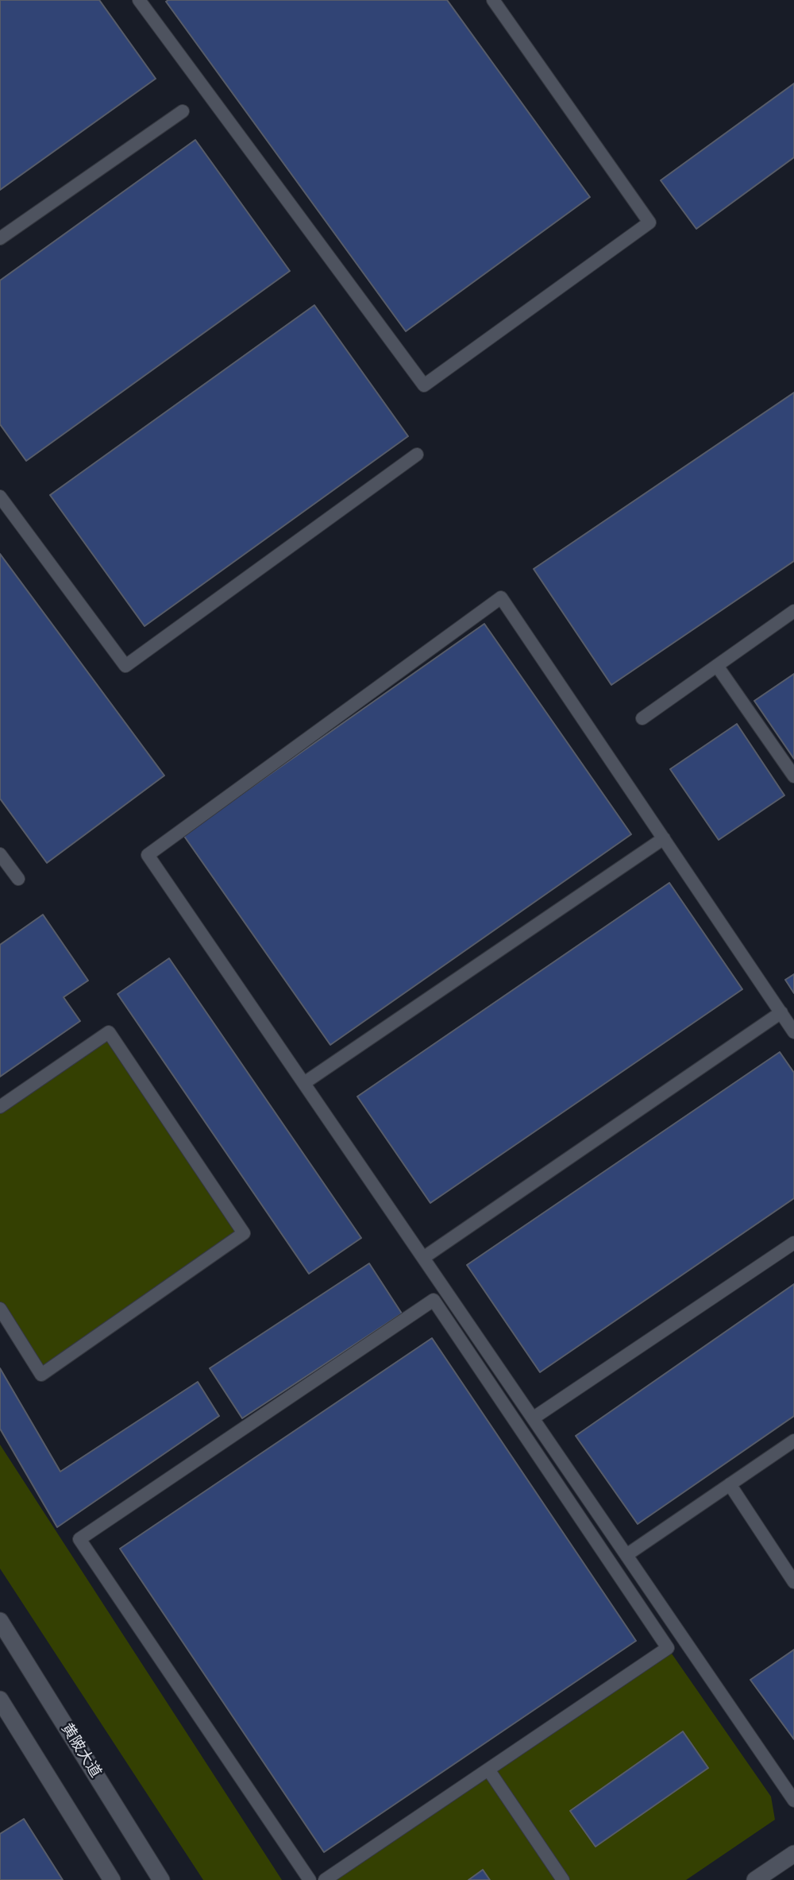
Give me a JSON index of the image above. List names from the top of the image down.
{
  "streets": {
    "street": ["黄陂大道"]
  }
}
